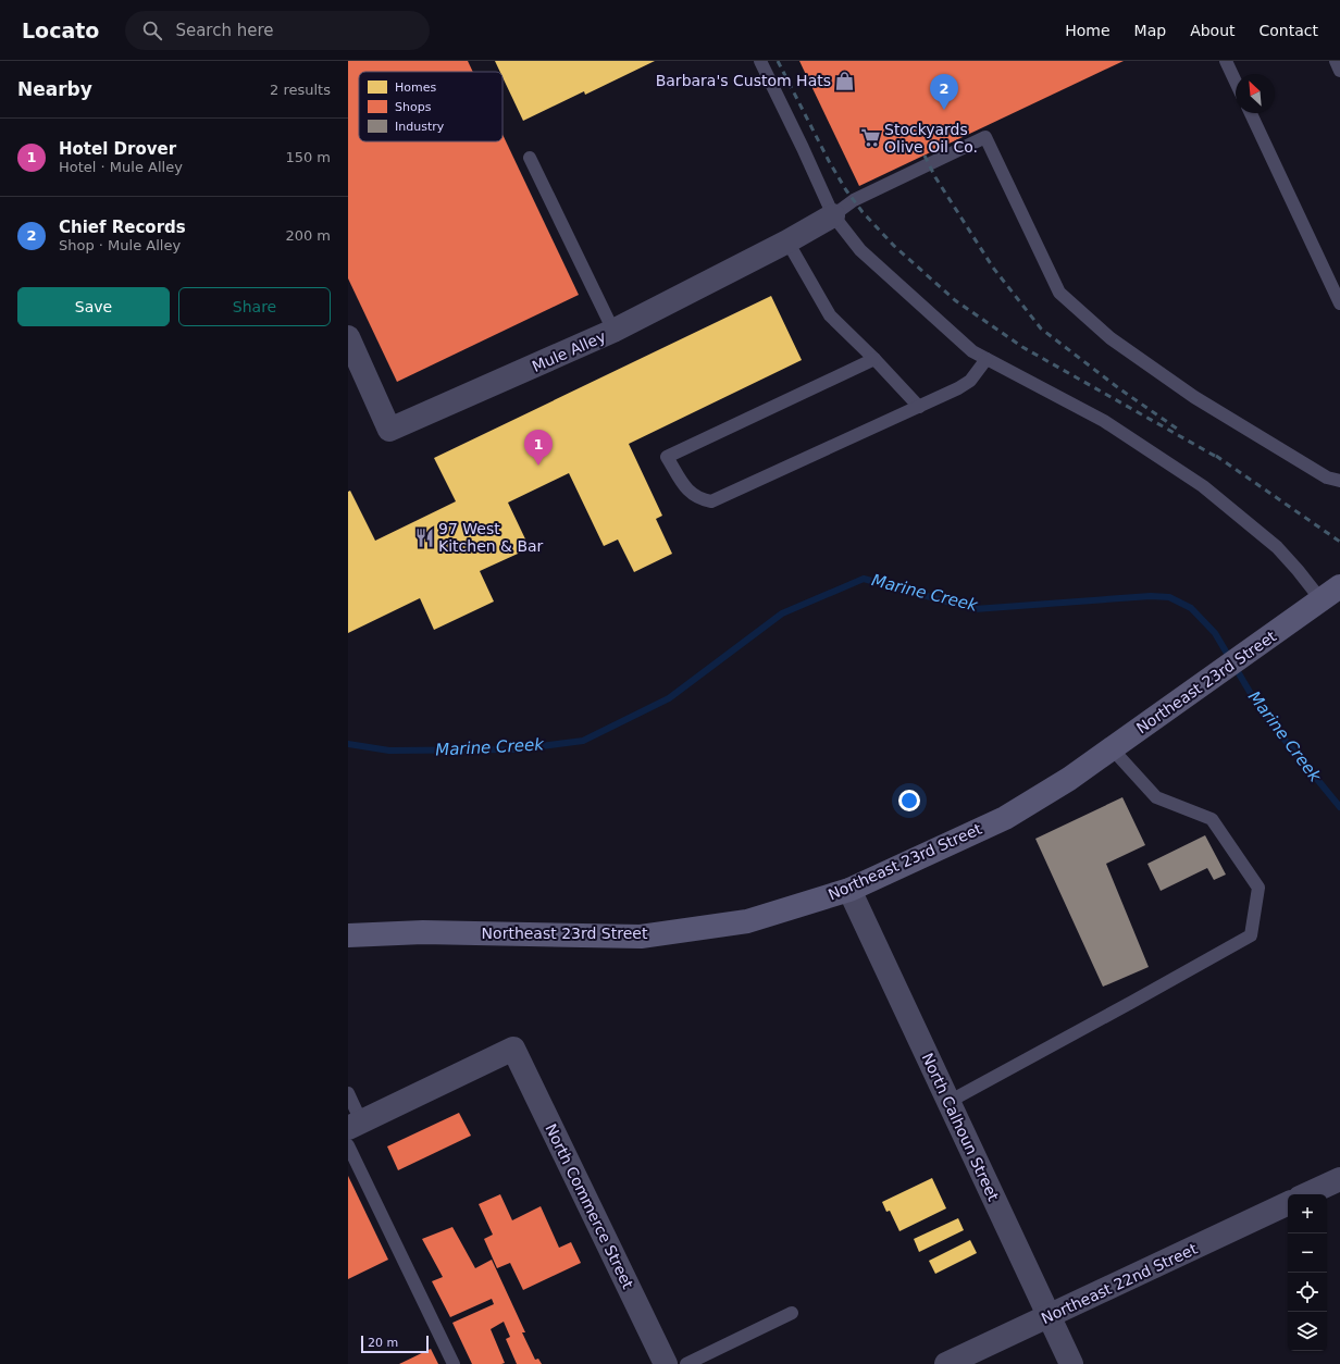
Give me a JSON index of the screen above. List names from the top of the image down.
{
  "streets": {
    "main road": ["Northeast 23rd Street"],
    "street": [
      "Mule Alley",
      "North Calhoun Street",
      "North Commerce Street",
      "Northeast 22nd Street"
    ]
  },
  "crossings": [
    ["Northeast 23rd Street", "North Calhoun Street"],
    ["North Calhoun Street", "Northeast 22nd Street"]
  ],
  "water": ["Marine Creek"],
  "places": {
    "shop": ["Barbara's Custom Hats"],
    "supermarket": ["Stockyards Olive Oil Co."],
    "restaurant": ["97 West Kitchen & Bar"]
  },
  "legend": ["Homes", "Shops", "Industry"],
  "scale_bar": "20 m",
  "north": "top left",
  "page": {
    "header": "Locato",
    "search": "Search here",
    "nav": [
      "Home",
      "Map",
      "About",
      "Contact"
    ],
    "heading": ["Nearby", "2 results"],
    "pins": ["2", "1"],
    "list": [
      {
        "mark": "1",
        "name": "Hotel Drover",
        "note": "Hotel · Mule Alley",
        "value": "150 m"
      },
      {
        "mark": "2",
        "name": "Chief Records",
        "note": "Shop · Mule Alley",
        "value": "200 m"
      }
    ],
    "buttons": ["Save", "Share"],
    "map_buttons": ["+", "−"],
    "scale": "20 m"
  }
}
